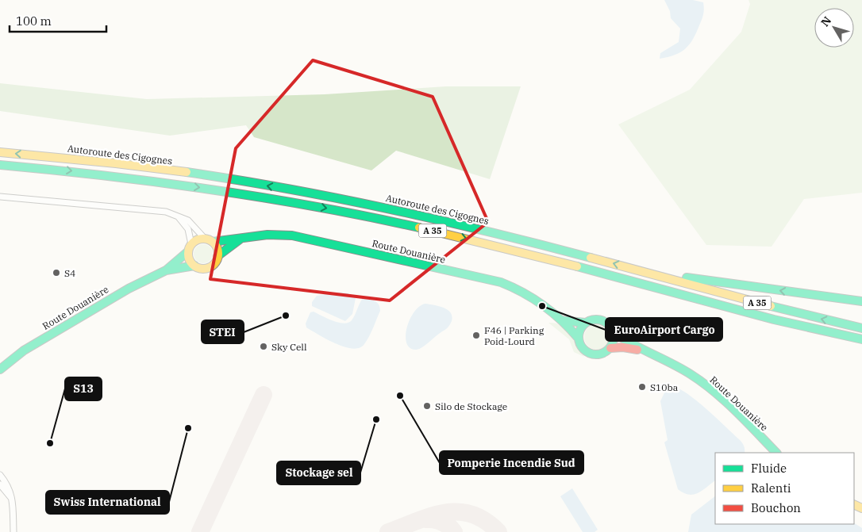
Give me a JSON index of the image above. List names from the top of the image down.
{
  "streets": {
    "main road": ["Autoroute des Cigognes", "A 35", "Route Douanière"]
  },
  "places": [
    "S4",
    "EuroAirport Cargo",
    "STEI",
    "F46 | Parking Poid-Lourd",
    "Sky Cell",
    "S10ba",
    "Pomperie Incendie Sud",
    "Silo de Stockage",
    "Stockage sel",
    "Swiss International",
    "S13"
  ],
  "legend": ["Fluide", "Ralenti", "Bouchon"],
  "scale_bar": "100 m",
  "north": "top left"
}
